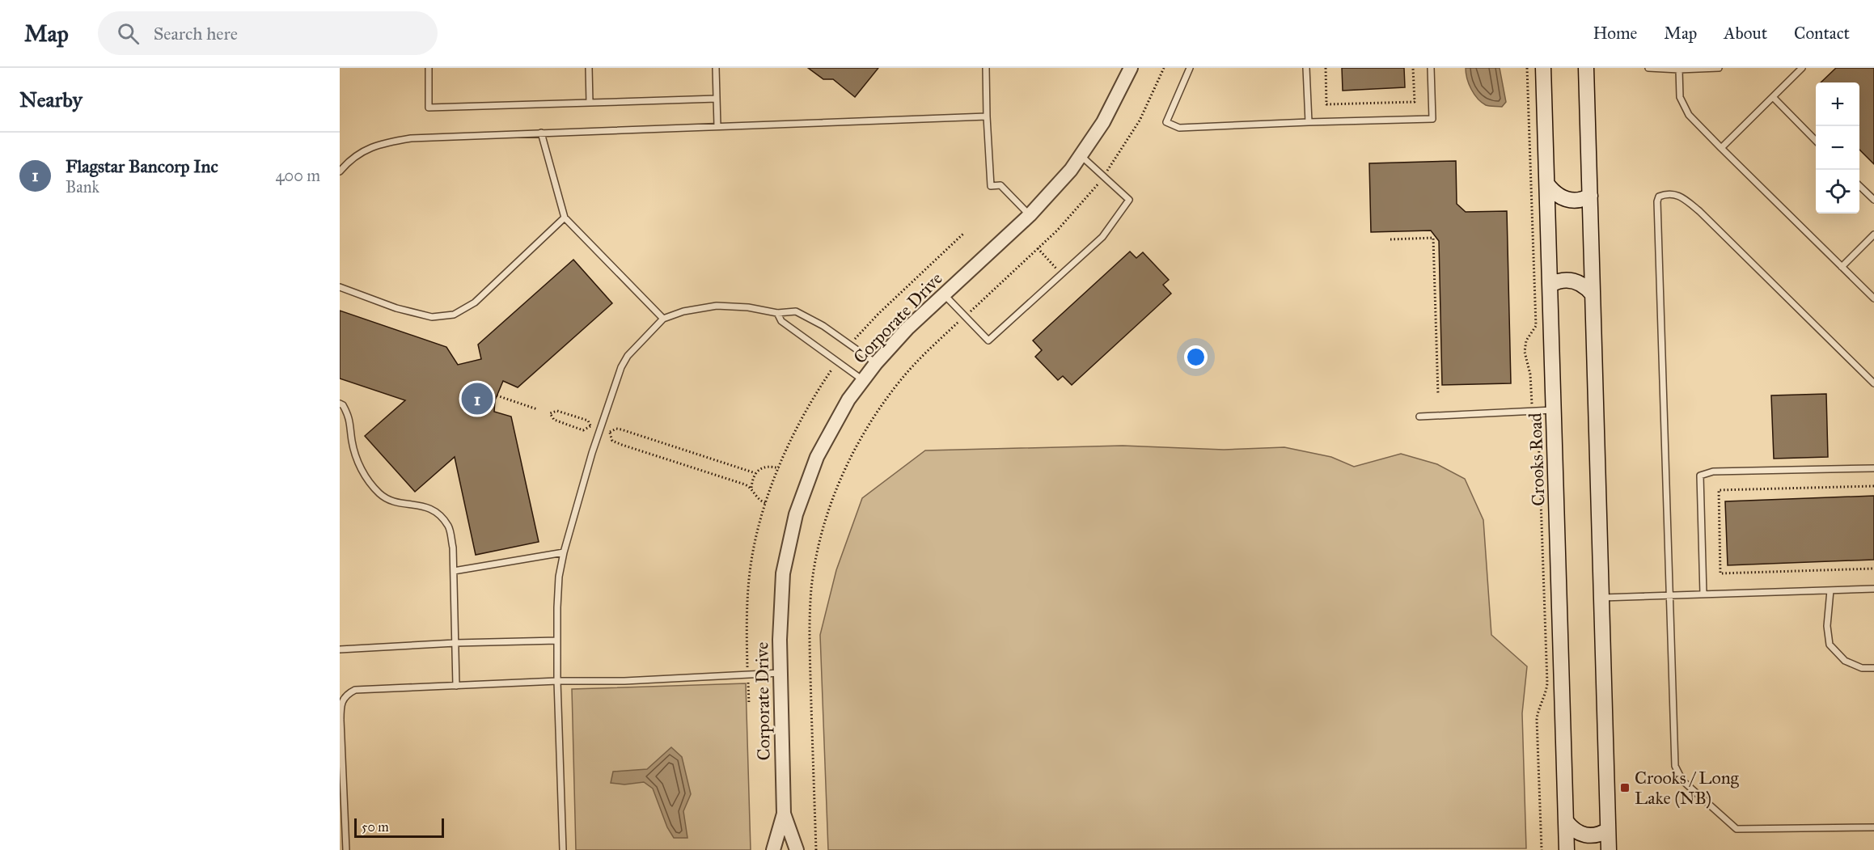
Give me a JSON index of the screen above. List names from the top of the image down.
{
  "streets": {
    "main road": ["Crooks Road"],
    "street": ["Corporate Drive"]
  },
  "places": {
    "transit": ["Crooks / Long Lake (NB)"]
  },
  "scale_bar": "50 m",
  "page": {
    "header": "Map",
    "search": "Search here",
    "nav": [
      "Home",
      "Map",
      "About",
      "Contact"
    ],
    "heading": "Nearby",
    "map_buttons": ["+", "−"],
    "list": [
      {
        "mark": "1",
        "name": "Flagstar Bancorp Inc",
        "note": "Bank",
        "value": "400 m"
      }
    ],
    "pins": "1",
    "scale": "50 m"
  }
}
